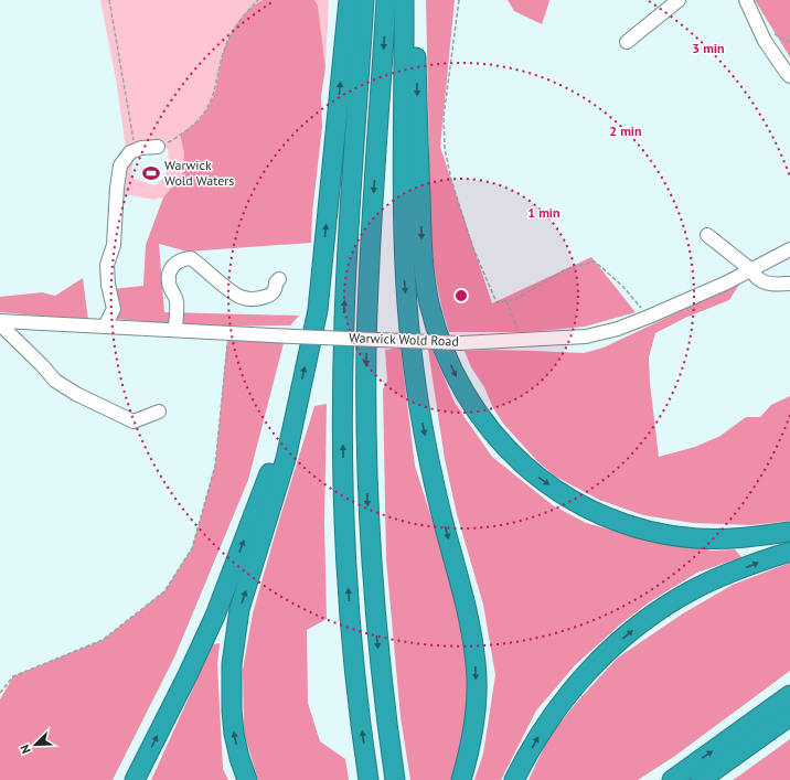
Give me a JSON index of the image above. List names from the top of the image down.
{
  "streets": {
    "street": ["Warwick Wold Road"]
  },
  "places": {
    "sports": ["Warwick Wold Waters"]
  },
  "north": "bottom left",
  "rings": ["3 min", "2 min", "1 min"]
}
